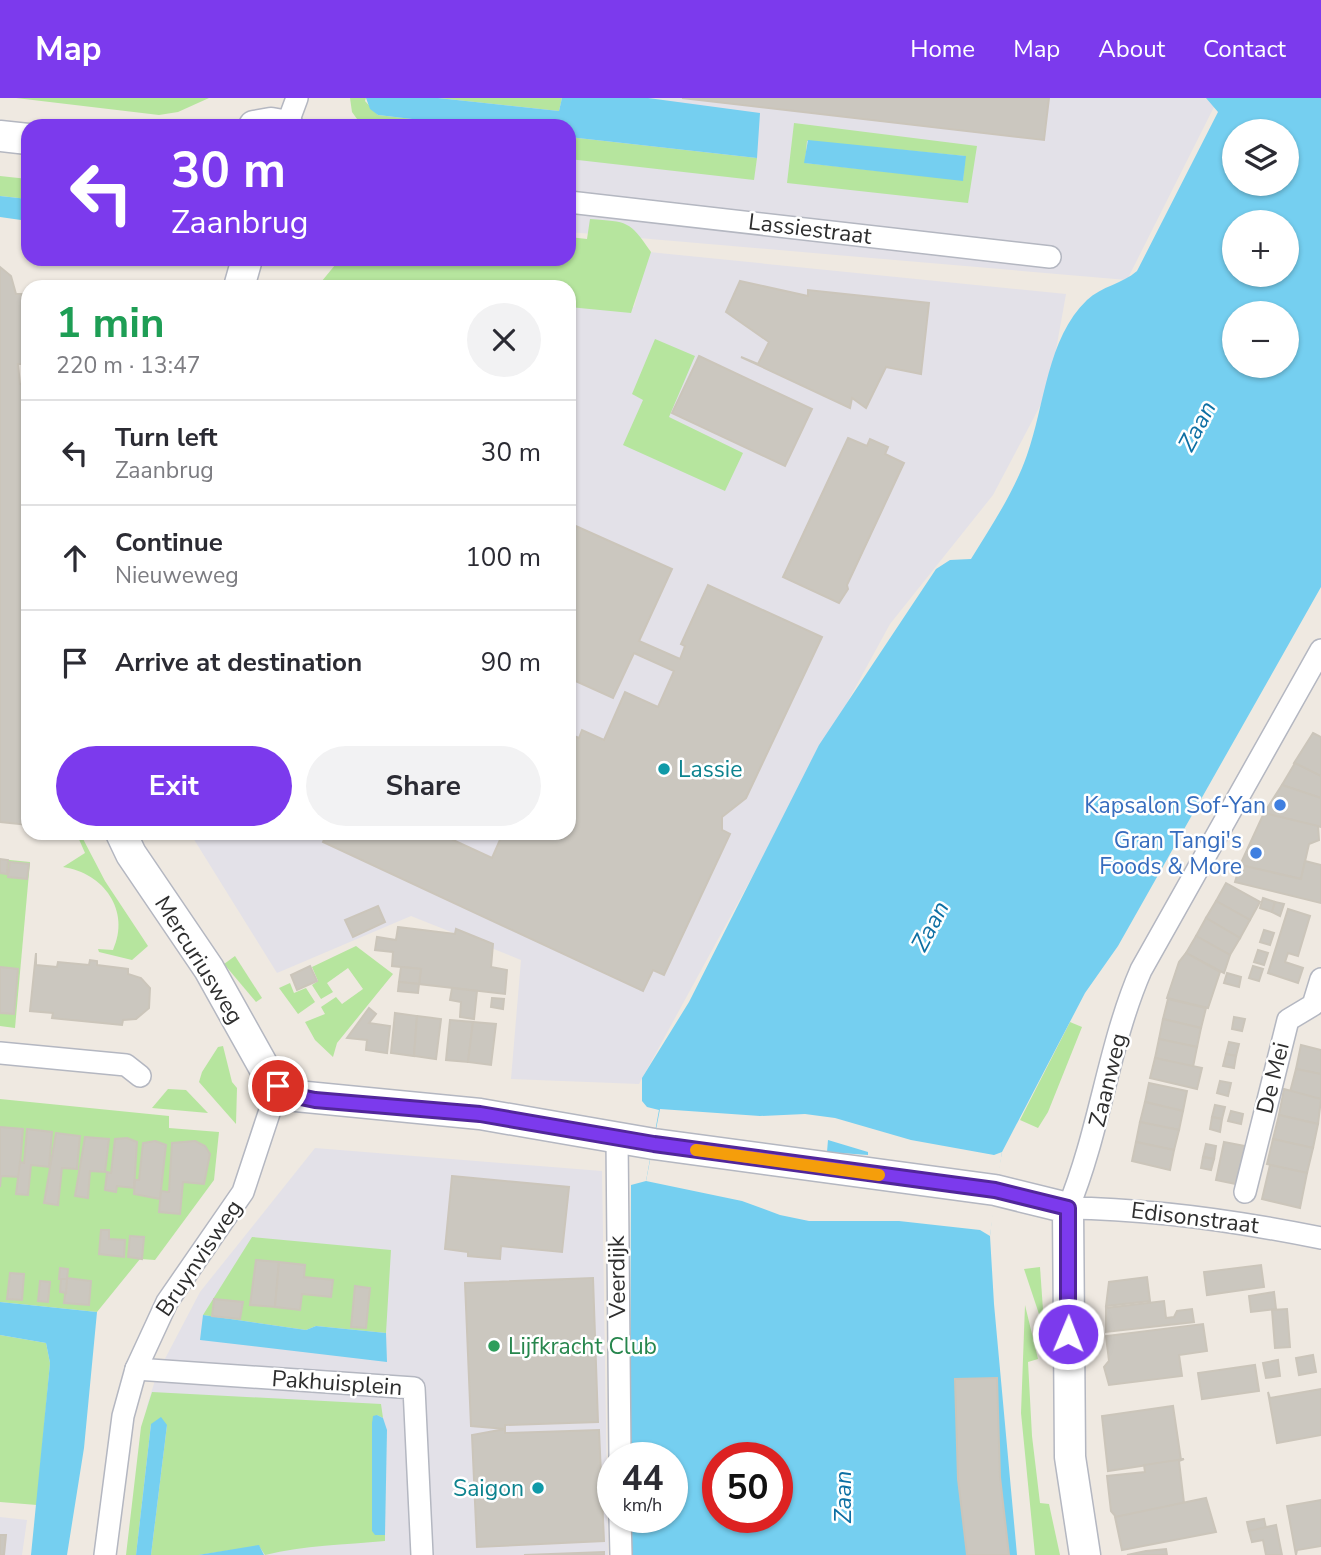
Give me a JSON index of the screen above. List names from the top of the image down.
{
  "streets": {
    "main road": ["Mercuriusweg", "Zaanweg"],
    "street": [
      "Lassiestraat",
      "De Mei",
      "Edisonstraat",
      "Bruynvisweg",
      "Veerdijk",
      "Pakhuisplein"
    ]
  },
  "crossings": [
    ["Mercuriusweg", "Bruynvisweg"],
    ["Zaanweg", "Edisonstraat"],
    ["Bruynvisweg", "Pakhuisplein"]
  ],
  "water": ["Zaan"],
  "places": [
    "Lassie",
    "Kapsalon Sof-Yan",
    "Gran Tangi's Foods & More",
    "Lijfkracht Club",
    "Saigon"
  ],
  "page": {
    "header": "Map",
    "nav": [
      "Home",
      "Map",
      "About",
      "Contact"
    ],
    "map_buttons": ["+", "−"],
    "turn": ["30 m", "Zaanbrug"],
    "heading": ["1 min", "220 m · 13:47"],
    "list": [
      {
        "name": "Turn left",
        "note": "Zaanbrug",
        "value": "30 m"
      },
      {
        "name": "Continue",
        "note": "Nieuweweg",
        "value": "100 m"
      },
      {
        "name": "Arrive at destination",
        "value": "90 m"
      }
    ],
    "buttons": ["Exit", "Share"],
    "speed": "44 km/h",
    "limit": "50"
  }
}
